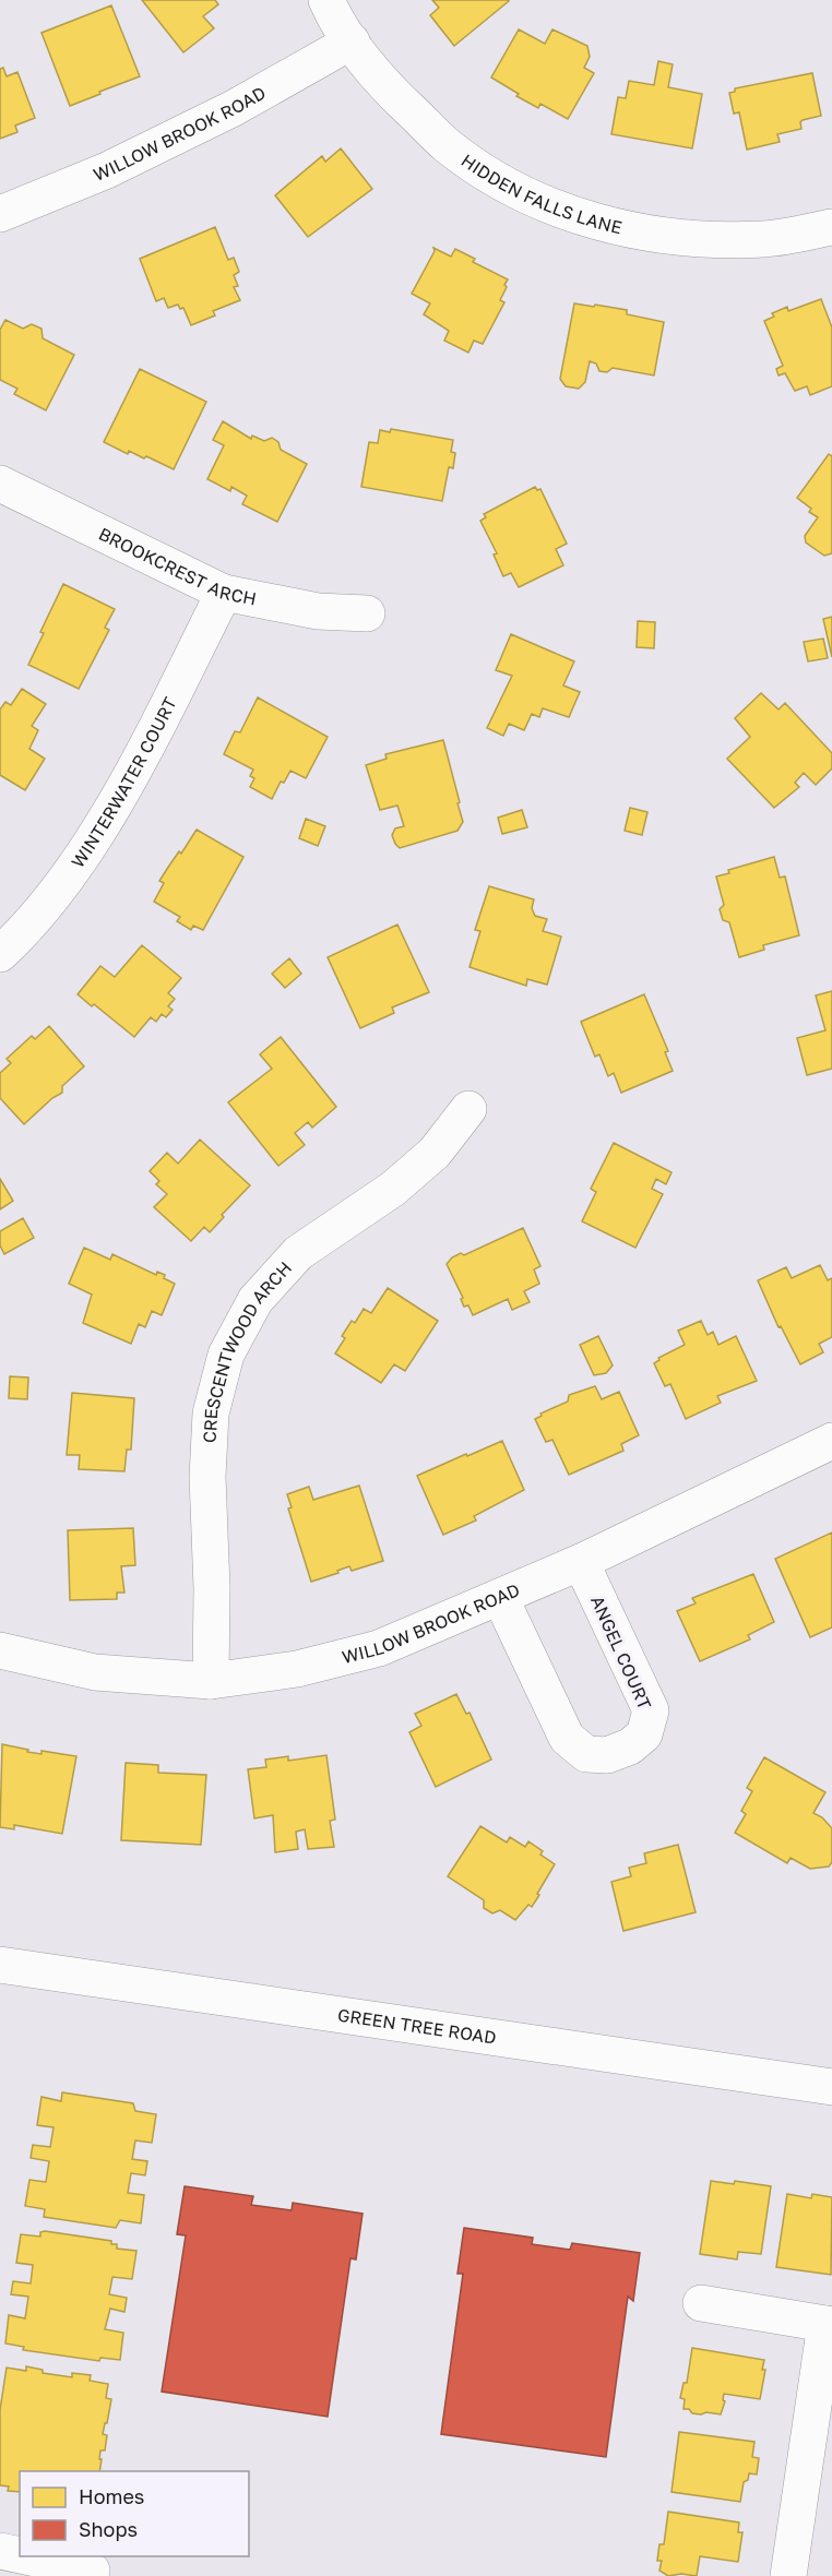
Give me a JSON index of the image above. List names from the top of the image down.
{
  "streets": {
    "street": [
      "WILLOW BROOK ROAD",
      "HIDDEN FALLS LANE",
      "BROOKCREST ARCH",
      "WINTERWATER COURT",
      "CRESCENTWOOD ARCH",
      "ANGEL COURT",
      "GREEN TREE ROAD"
    ]
  },
  "crossings": [
    ["WILLOW BROOK ROAD", "HIDDEN FALLS LANE"],
    ["WILLOW BROOK ROAD", "CRESCENTWOOD ARCH"],
    ["WILLOW BROOK ROAD", "ANGEL COURT"],
    ["BROOKCREST ARCH", "WINTERWATER COURT"]
  ],
  "legend": ["Homes", "Shops"]
}
